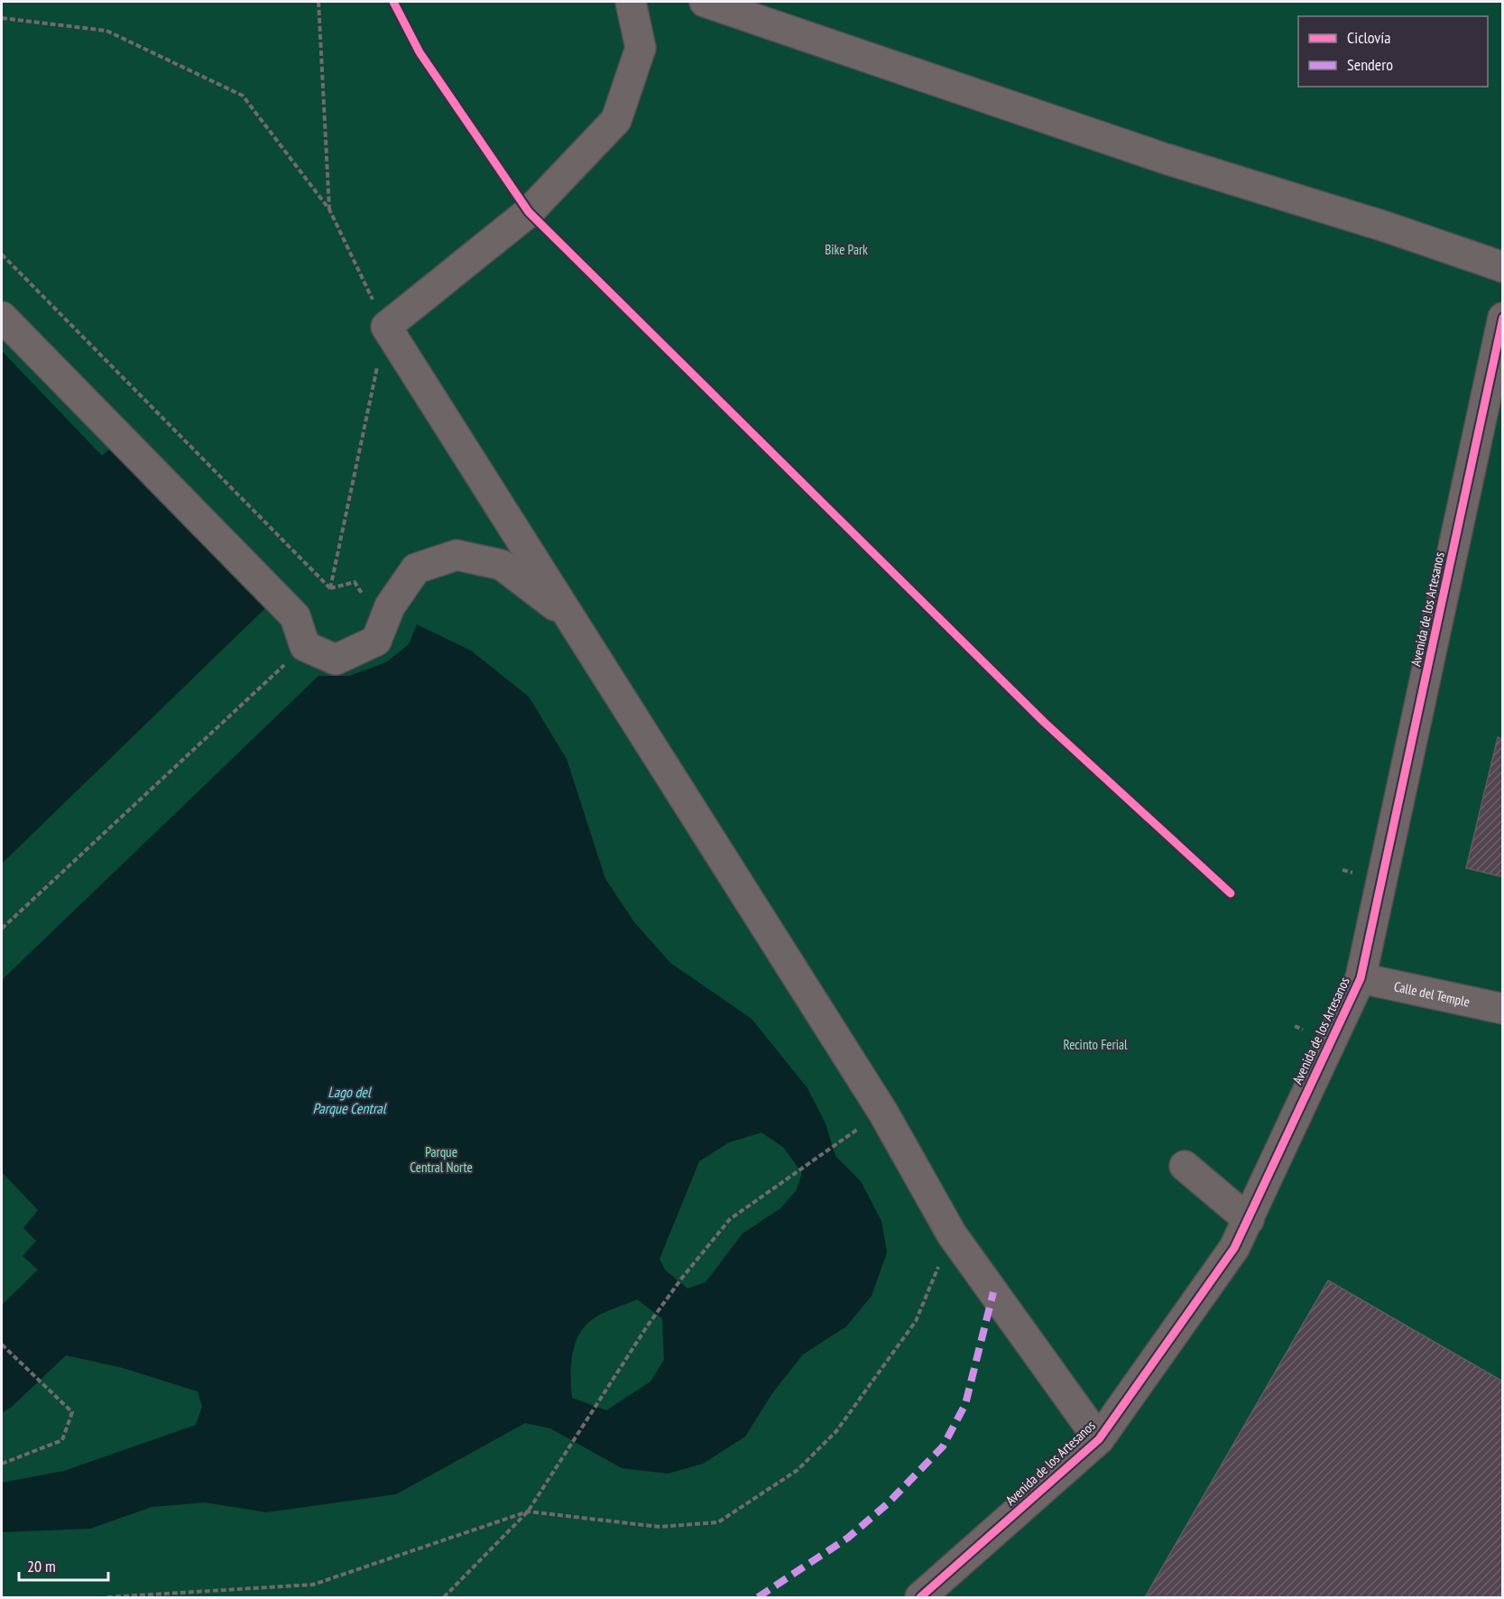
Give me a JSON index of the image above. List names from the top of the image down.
{
  "streets": {
    "street": ["Avenida de los Artesanos", "Calle del Temple"]
  },
  "crossings": [
    ["Avenida de los Artesanos", "Calle del Temple"]
  ],
  "water": ["Lago del Parque Central"],
  "parks": ["Bike Park", "Recinto Ferial", "Parque Central Norte"],
  "legend": ["Ciclovía", "Sendero"],
  "scale_bar": "20 m"
}
